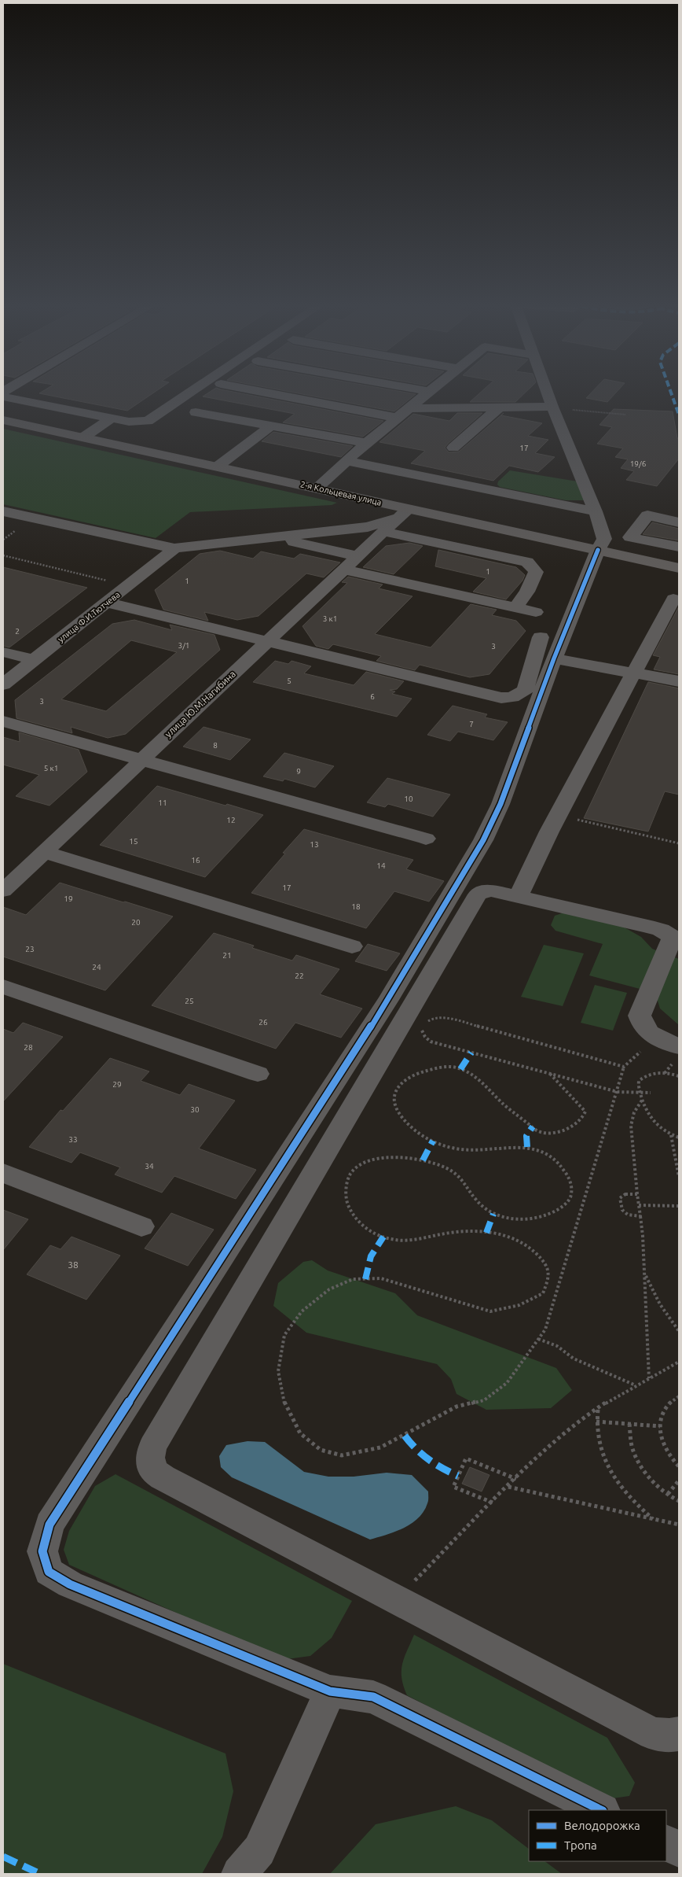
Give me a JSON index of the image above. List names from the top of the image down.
{
  "streets": {
    "main road": ["2-я Кольцевая улица"],
    "street": ["улица Ф.И.Тютчева", "улица Ю.М.Нагибина"]
  },
  "crossings": [
    ["2-я Кольцевая улица", "улица Ю.М.Нагибина"]
  ],
  "house_numbers": [
    "17",
    "19/6",
    "1",
    "1",
    "3 к1",
    "2",
    "3/1",
    "3",
    "5",
    "6",
    "3",
    "7",
    "8",
    "5 к1",
    "9",
    "10",
    "11",
    "12",
    "15",
    "13",
    "16",
    "14",
    "17",
    "19",
    "18",
    "20",
    "23",
    "21",
    "24",
    "22",
    "25",
    "26",
    "28",
    "29",
    "30",
    "33",
    "34",
    "38"
  ],
  "legend": ["Велодорожка", "Тропа"]
}
